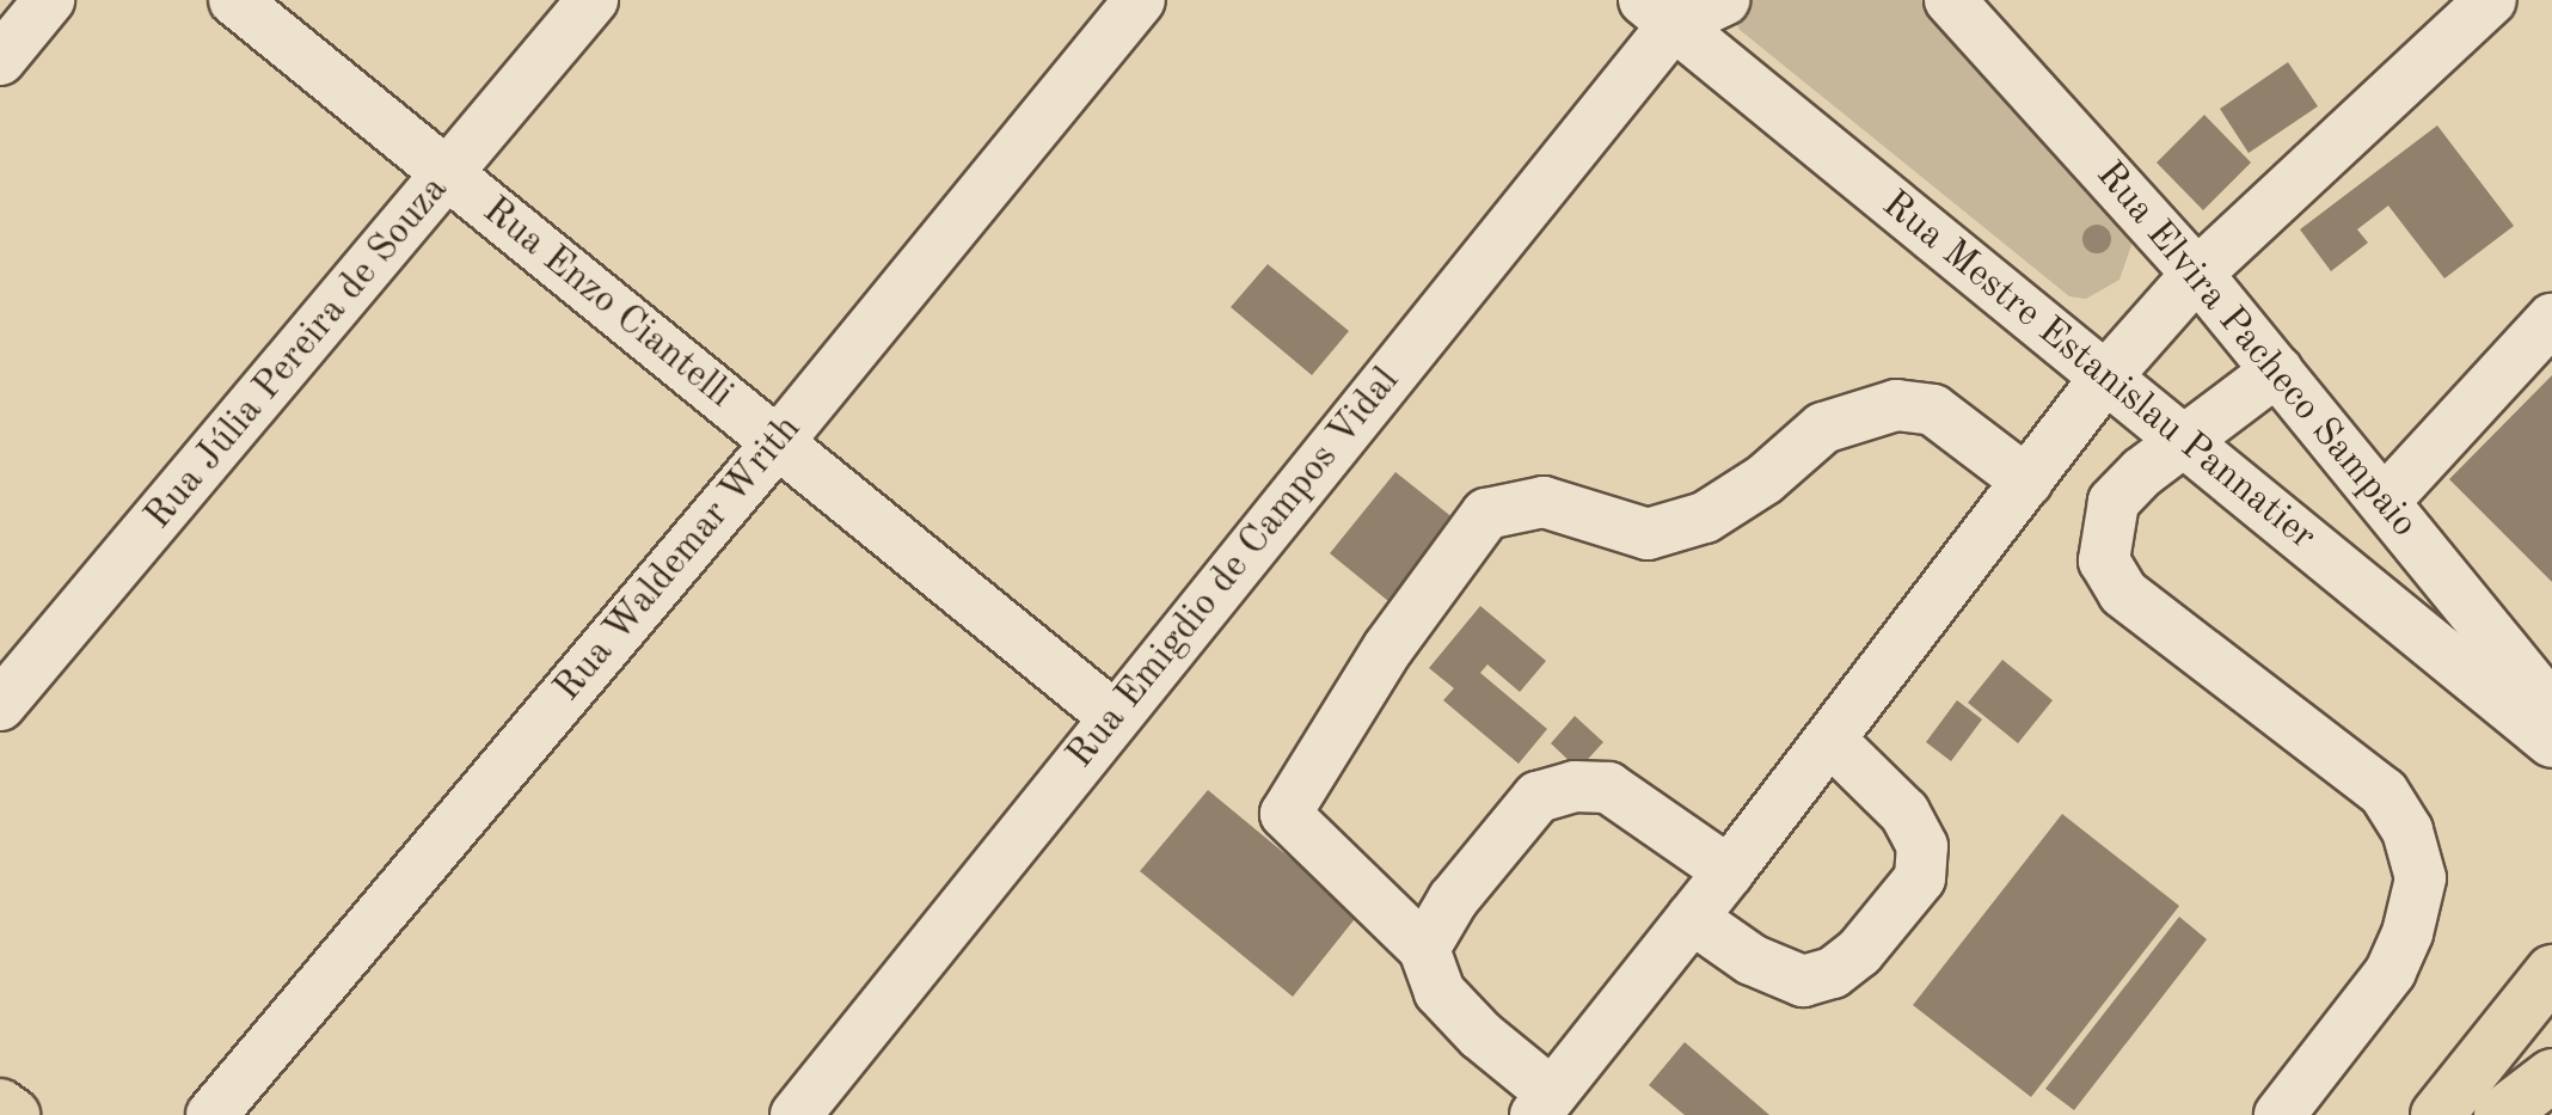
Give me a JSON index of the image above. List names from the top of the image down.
{
  "streets": {
    "street": [
      "Rua Enzo Ciantelli",
      "Rua Elvira Pacheco Sampaio",
      "Rua Júlia Pereira de Souza",
      "Rua Mestre Estanislau Pannatier",
      "Rua Waldemar Writh",
      "Rua Emigdio de Campos Vidal"
    ]
  },
  "crossings": [
    ["Rua Enzo Ciantelli", "Rua Júlia Pereira de Souza"],
    ["Rua Enzo Ciantelli", "Rua Waldemar Writh"],
    ["Rua Enzo Ciantelli", "Rua Emigdio de Campos Vidal"],
    ["Rua Mestre Estanislau Pannatier", "Rua Emigdio de Campos Vidal"]
  ]
}
